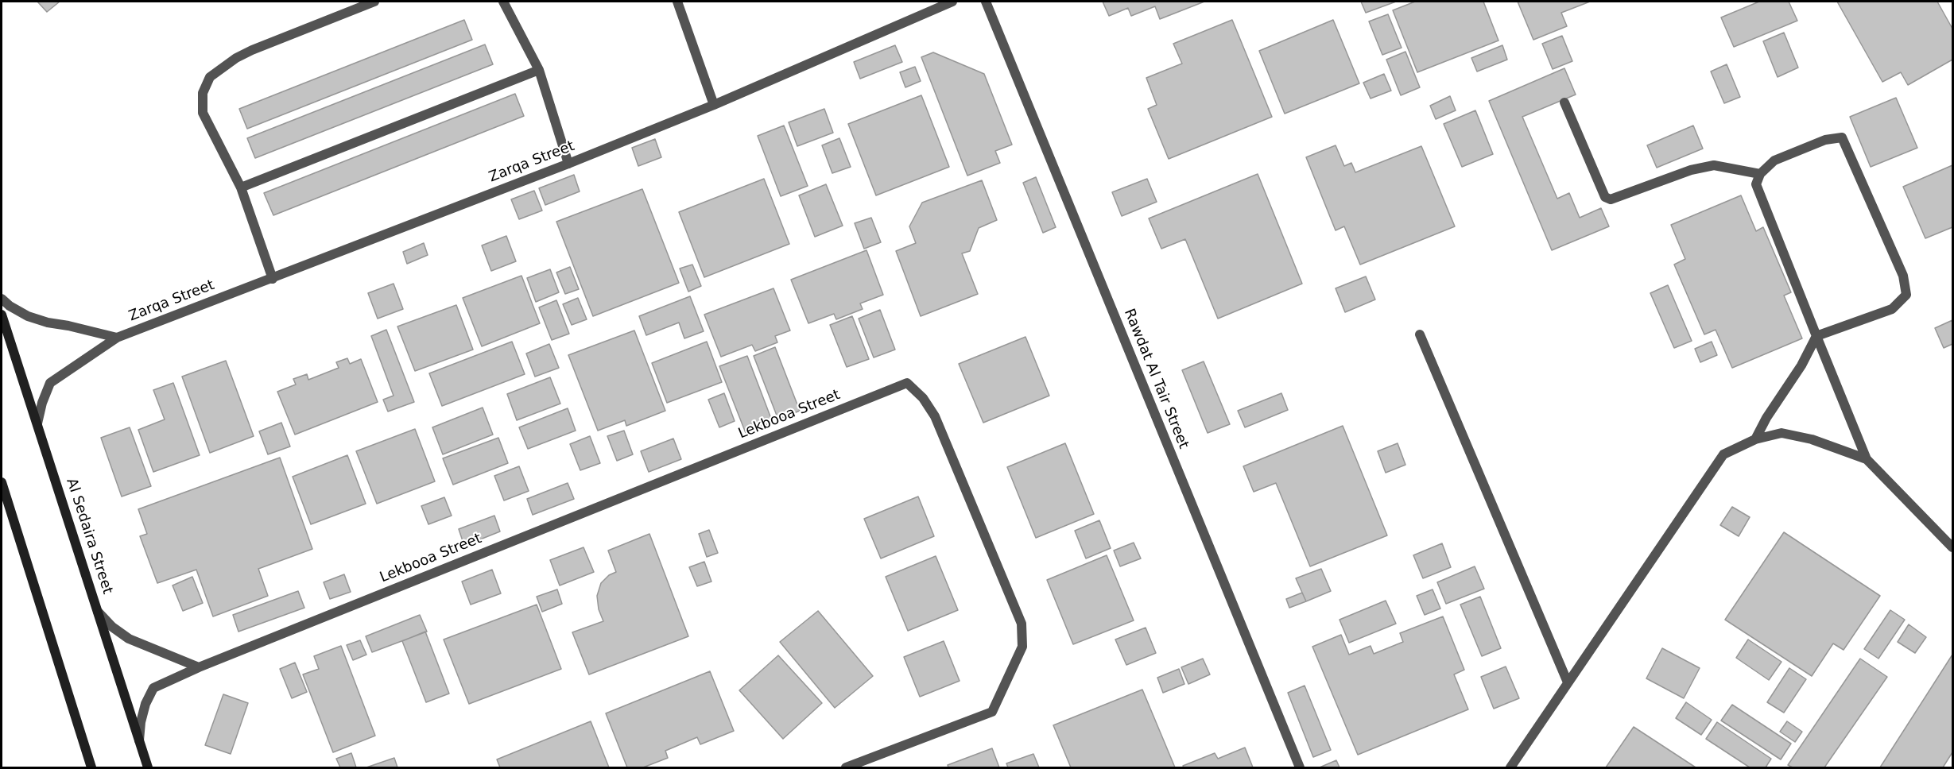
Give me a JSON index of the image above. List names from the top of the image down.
{
  "streets": {
    "main road": ["Al Sedaira Street"],
    "street": ["Zarqa Street", "Rawdat Al Tair Street", "Lekbooa Street"]
  },
  "crossings": [
    ["Zarqa Street", "Al Sedaira Street"],
    ["Lekbooa Street", "Al Sedaira Street"]
  ]
}
